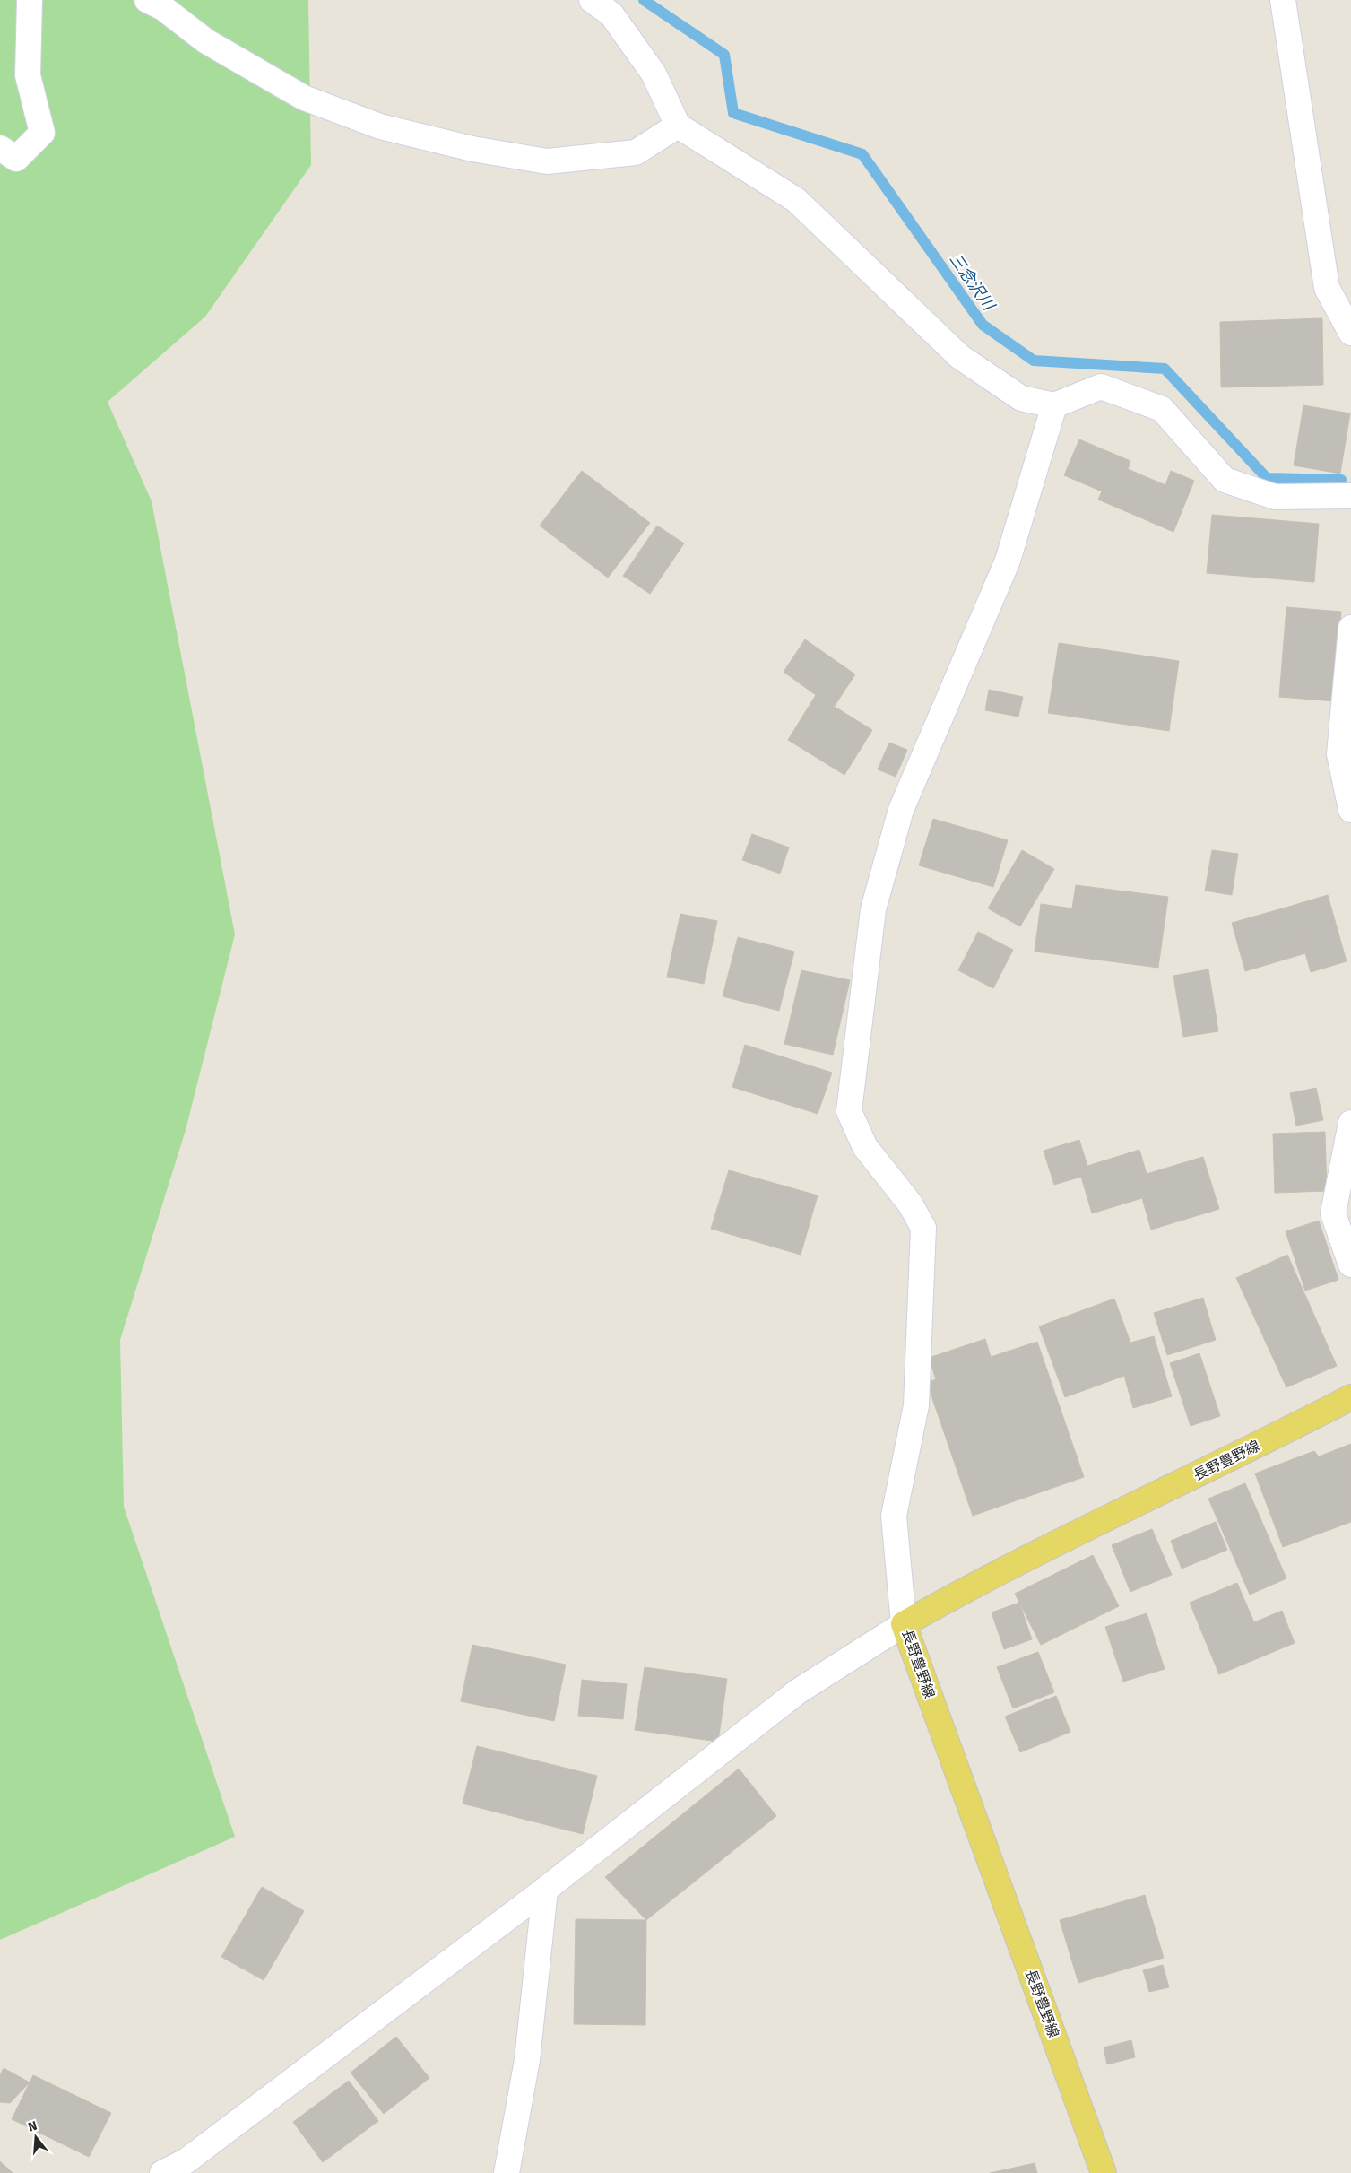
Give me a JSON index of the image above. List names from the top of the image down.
{
  "streets": {
    "main road": ["長野豊野線"]
  },
  "water": ["三念沢川"],
  "north": "top"
}
